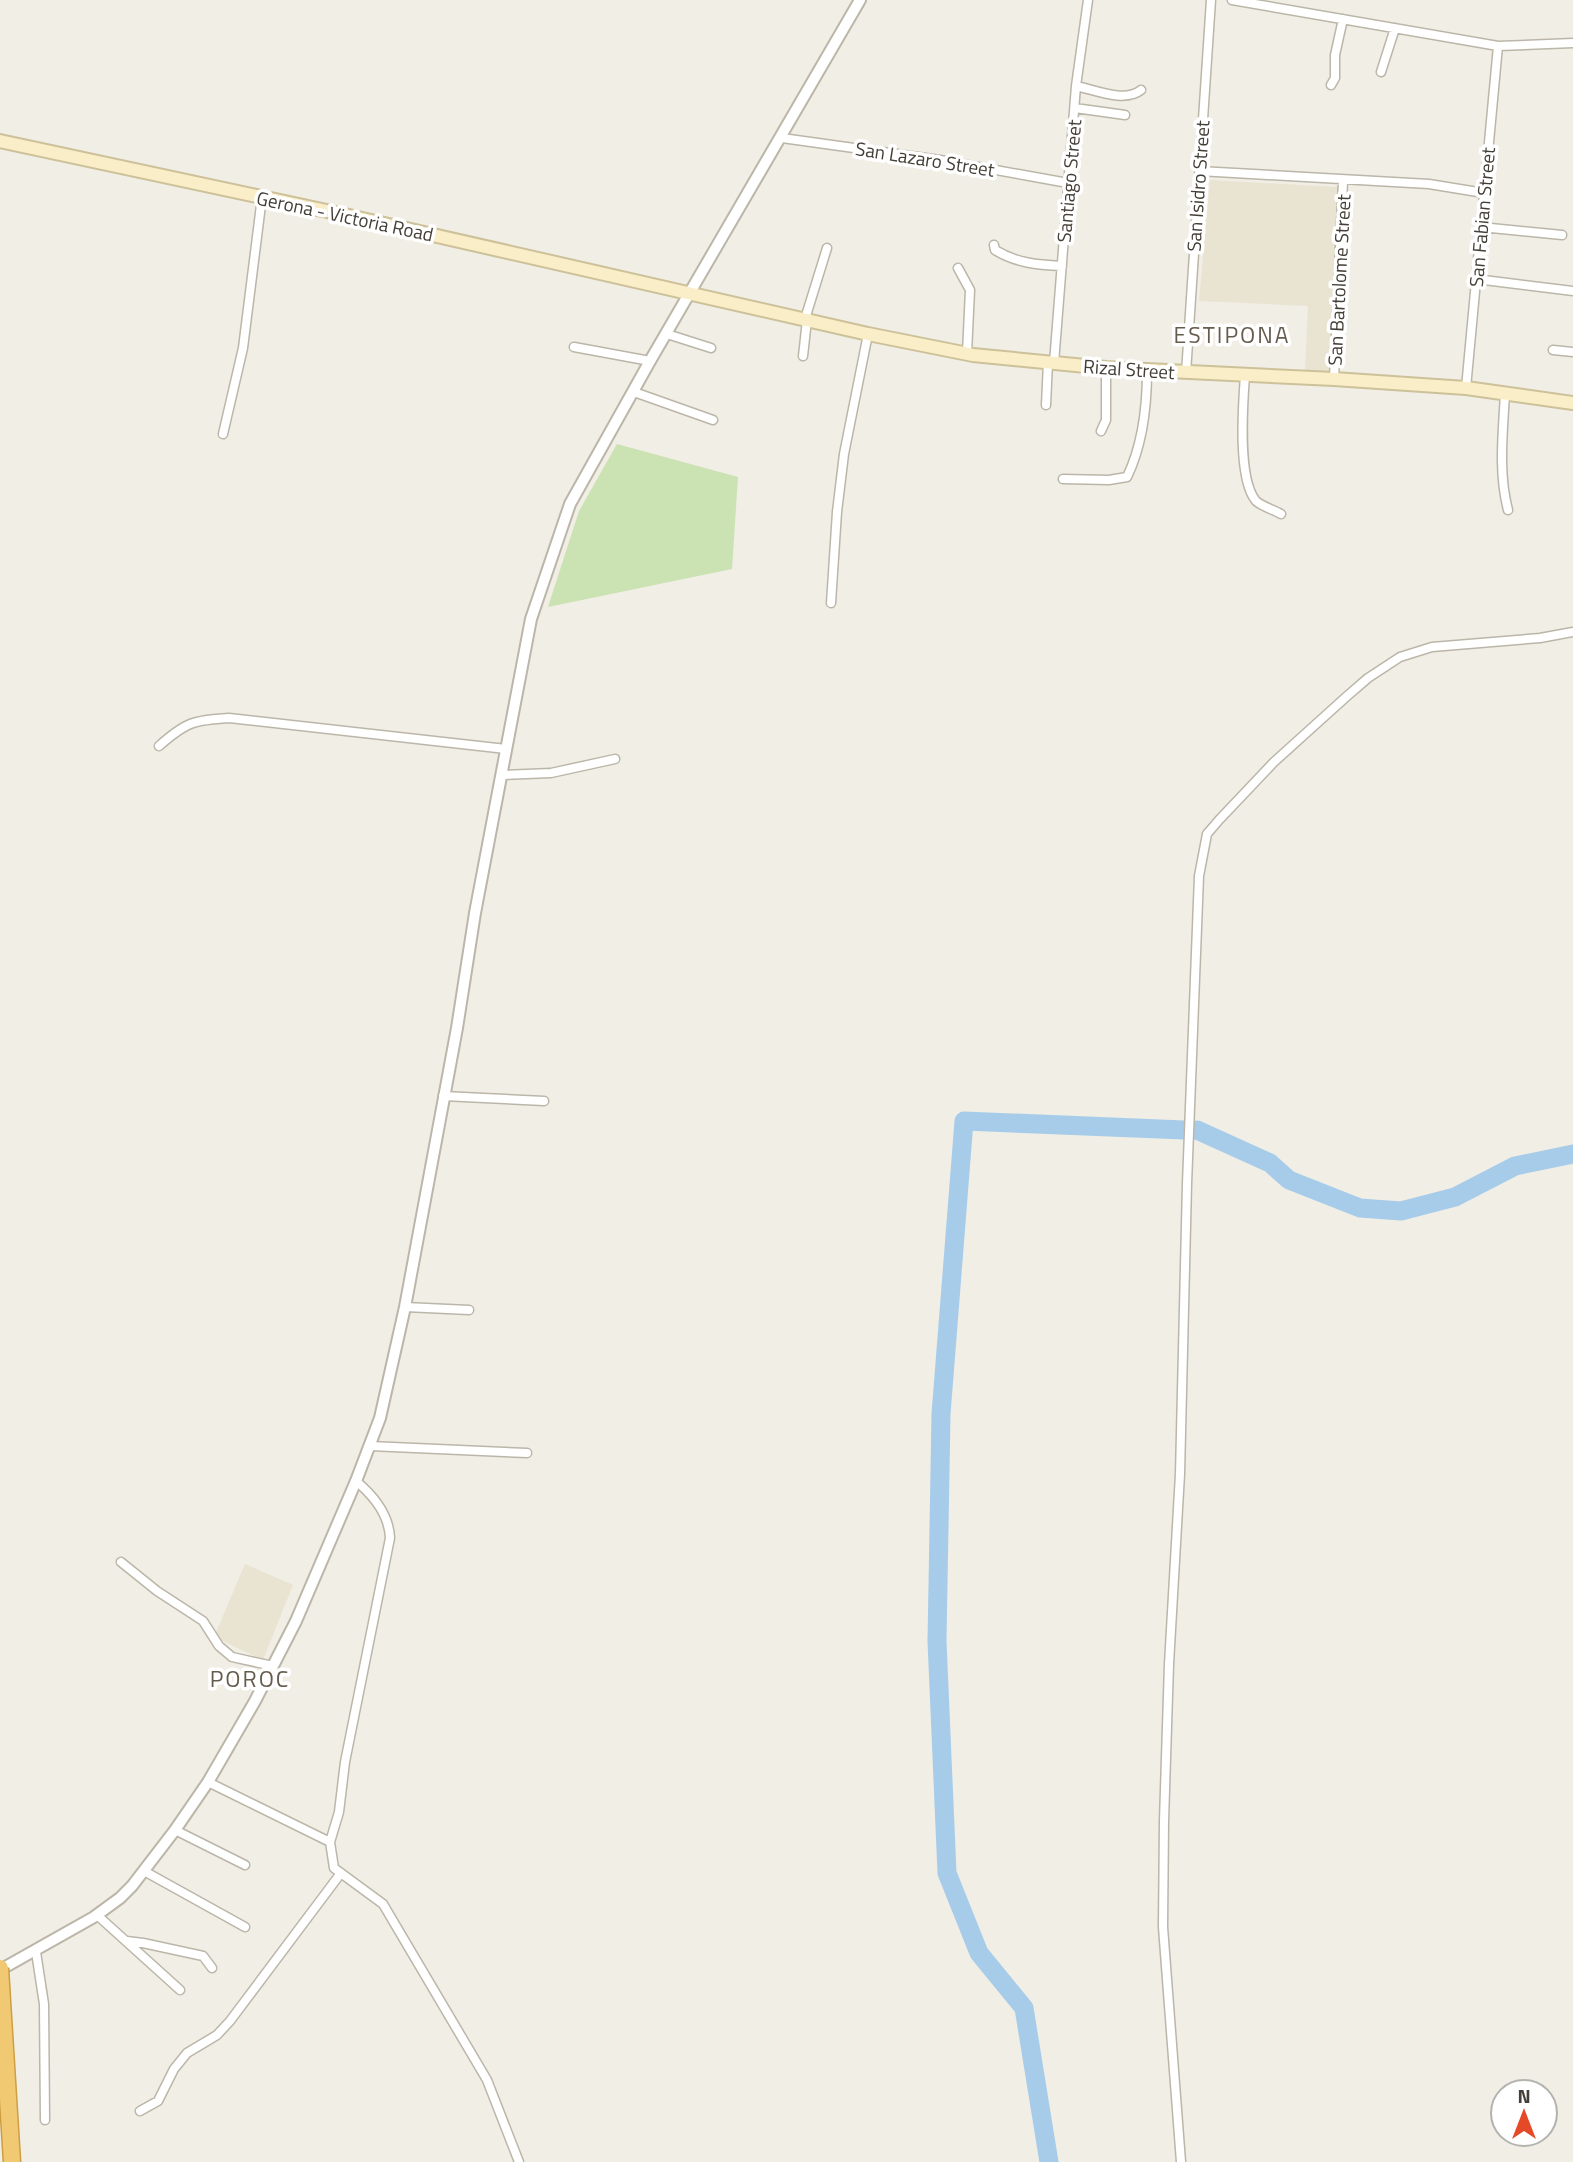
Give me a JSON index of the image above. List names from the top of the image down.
{
  "streets": {
    "main road": ["Gerona - Victoria Road", "Rizal Street"],
    "street": [
      "San Lazaro Street",
      "Santiago Street",
      "San Isidro Street",
      "San Fabian Street",
      "San Bartolome Street"
    ]
  },
  "crossings": [
    ["San Lazaro Street", "Santiago Street"],
    ["Santiago Street", "Rizal Street"],
    ["San Isidro Street", "Rizal Street"],
    ["Gerona - Victoria Road", "Rizal Street"],
    ["San Fabian Street", "Rizal Street"],
    ["San Bartolome Street", "Rizal Street"]
  ],
  "districts": ["ESTIPONA", "POROC"],
  "north": "top"
}
